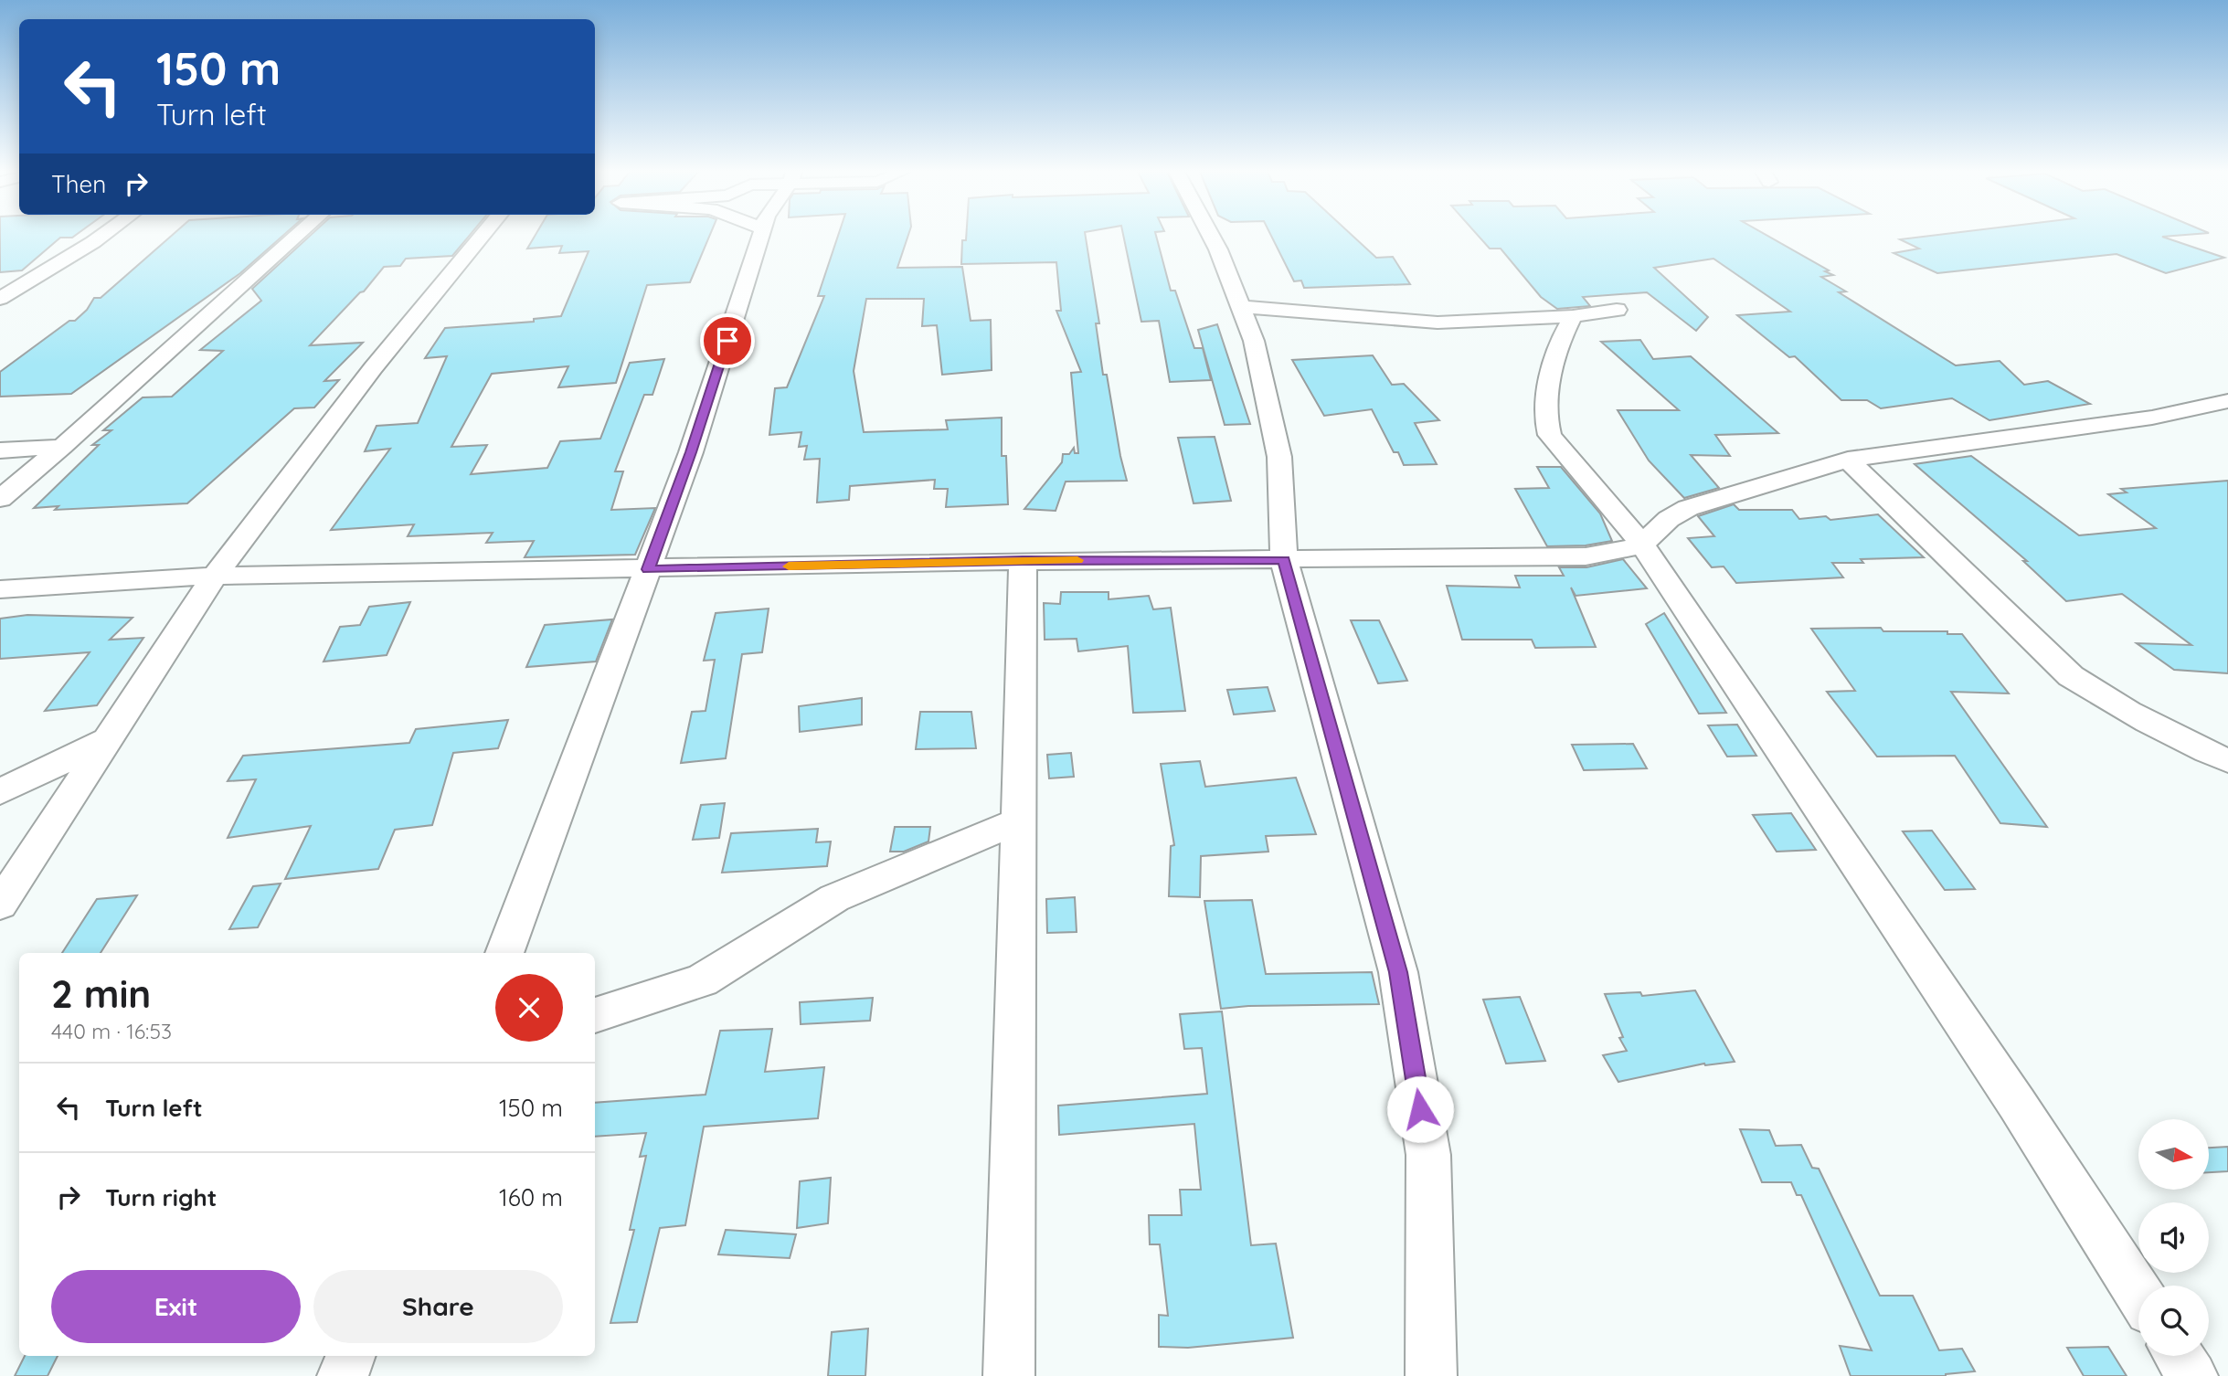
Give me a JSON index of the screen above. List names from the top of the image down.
{
  "north": "right",
  "page": {
    "turn": ["150 m", "Turn left"],
    "then": "Then",
    "heading": ["2 min", "440 m · 16:53"],
    "list": [
      {
        "name": "Turn left",
        "value": "150 m"
      },
      {
        "name": "Turn right",
        "value": "160 m"
      }
    ],
    "buttons": ["Exit", "Share"]
  }
}
